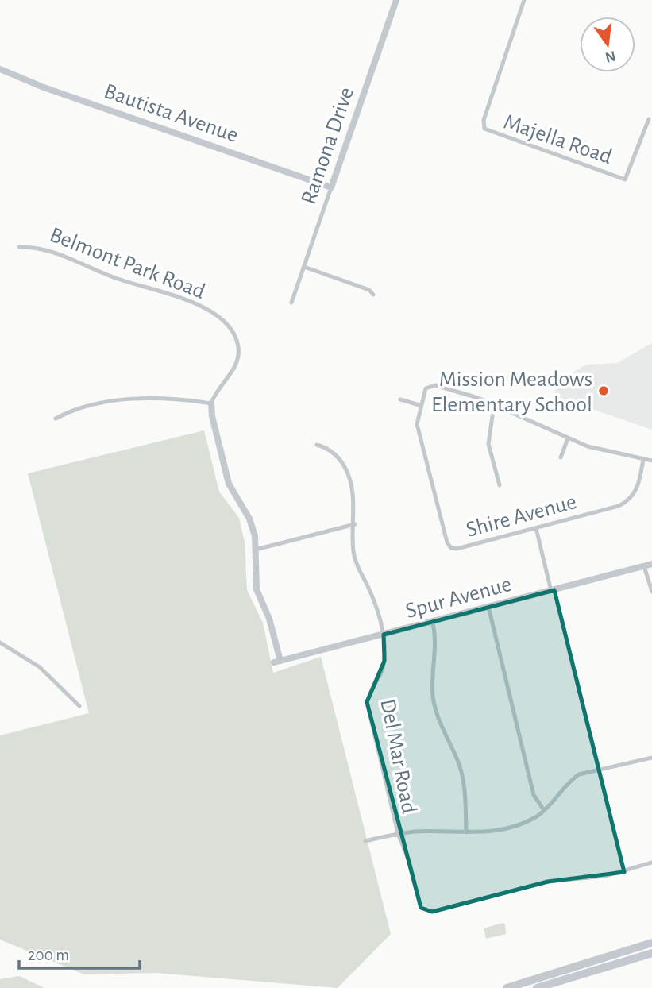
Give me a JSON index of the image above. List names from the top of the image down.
{
  "streets": {
    "street": [
      "Bautista Avenue",
      "Majella Road",
      "Ramona Drive",
      "Belmont Park Road",
      "Shire Avenue",
      "Spur Avenue",
      "Del Mar Road"
    ]
  },
  "crossings": [
    ["Bautista Avenue", "Ramona Drive"],
    ["Spur Avenue", "Del Mar Road"]
  ],
  "places": ["Mission Meadows Elementary School"],
  "scale_bar": "200 m",
  "north": "bottom"
}
